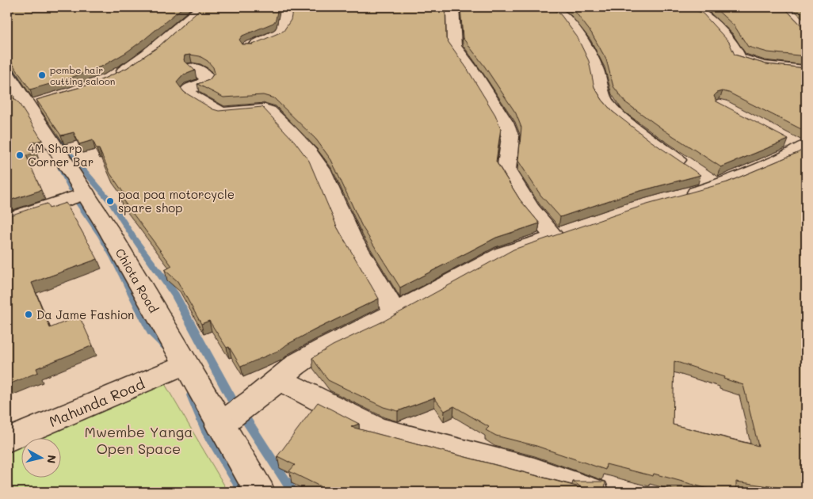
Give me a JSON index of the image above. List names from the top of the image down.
{
  "streets": {
    "street": ["Chiota Road", "Mahunda Road"]
  },
  "crossings": [
    ["Chiota Road", "Mahunda Road"]
  ],
  "parks": ["Mwembe Yanga Open Space"],
  "places": [
    "pembe hair cutting saloon",
    "4M Sharp Corner Bar",
    "poa poa motorcycle spare shop",
    "Da Jame Fashion"
  ],
  "north": "right"
}
